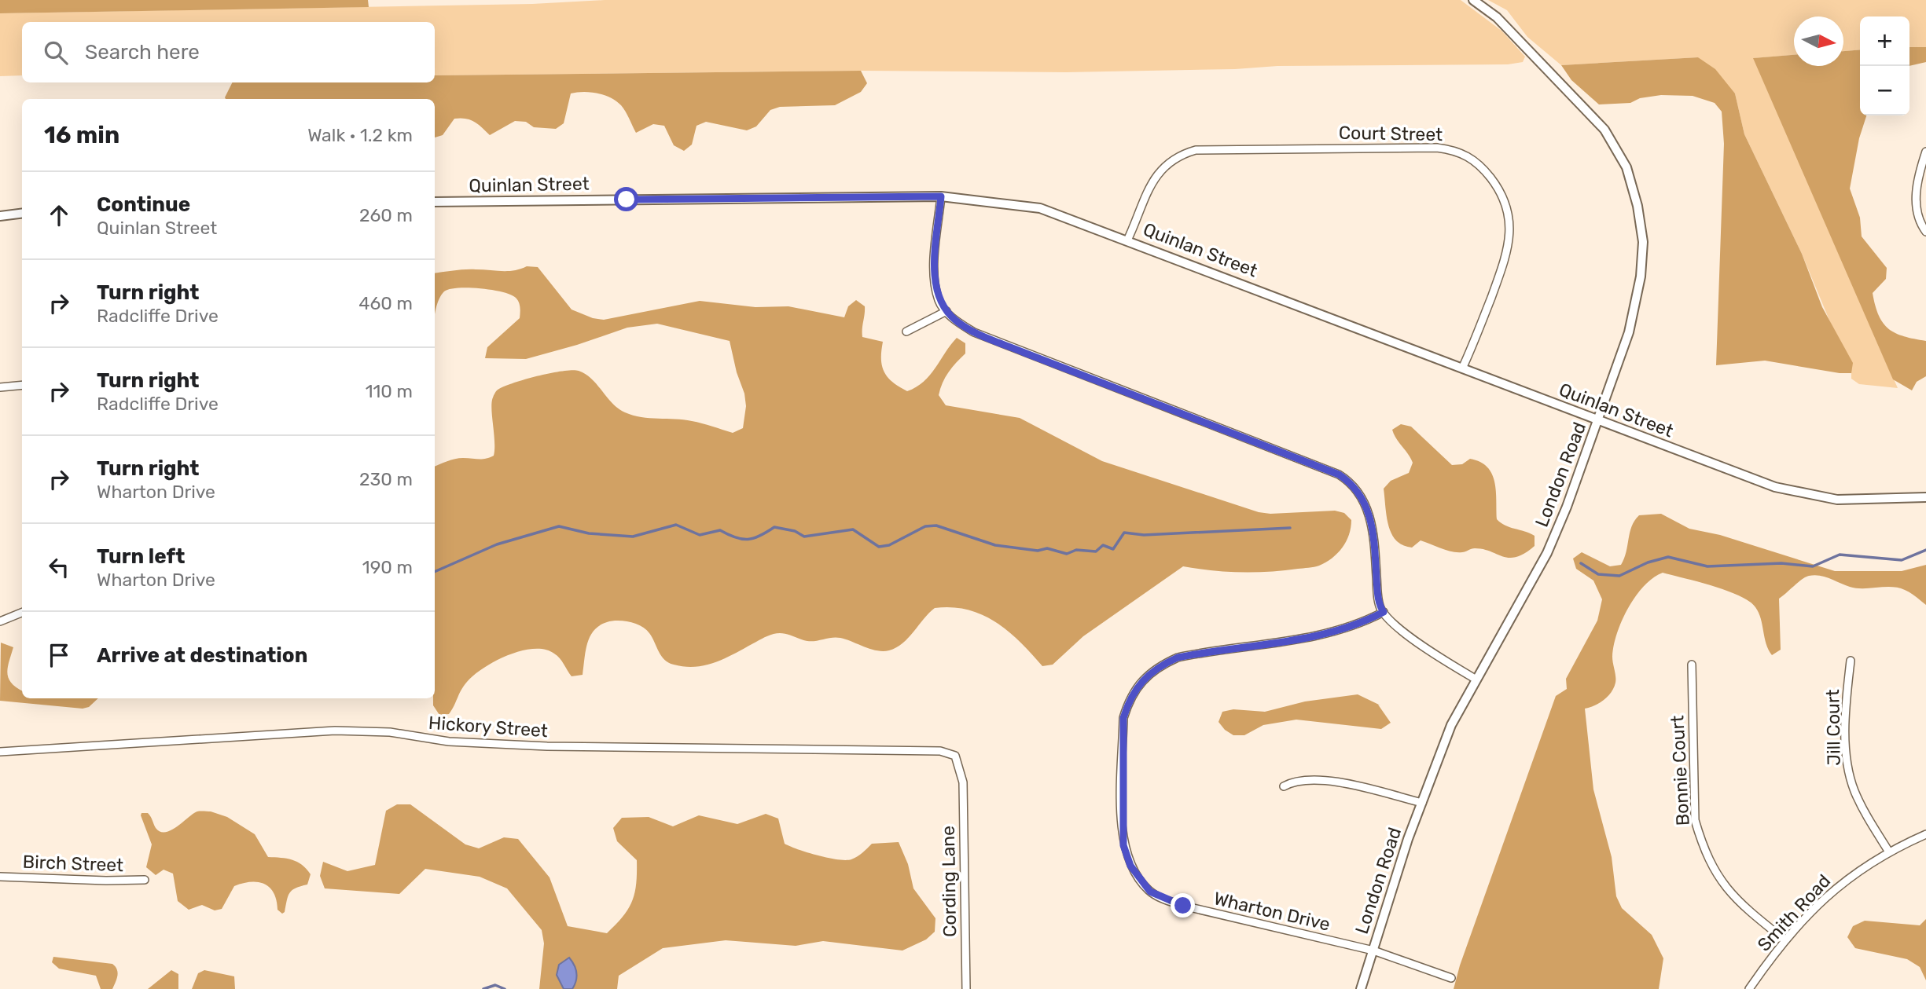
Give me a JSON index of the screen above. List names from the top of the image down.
{
  "streets": {
    "street": [
      "Court Street",
      "Quinlan Street",
      "London Road",
      "Hickory Street",
      "Jill Court",
      "Bonnie Court",
      "Birch Street",
      "Cording Lane",
      "Wharton Drive",
      "Smith Road"
    ]
  },
  "crossings": [
    ["Court Street", "Quinlan Street"],
    ["Quinlan Street", "London Road"],
    ["London Road", "Wharton Drive"],
    ["Hickory Street", "Cording Lane"],
    ["Jill Court", "Smith Road"],
    ["Bonnie Court", "Smith Road"]
  ],
  "north": "right",
  "page": {
    "map_buttons": ["+", "−"],
    "search": "Search here",
    "heading": ["16 min", "Walk · 1.2 km"],
    "list": [
      ["Continue", "Quinlan Street", "260 m"],
      ["Turn right", "Radcliffe Drive", "460 m"],
      ["Turn right", "Radcliffe Drive", "110 m"],
      ["Turn right", "Wharton Drive", "230 m"],
      ["Turn left", "Wharton Drive", "190 m"],
      "Arrive at destination"
    ]
  }
}
